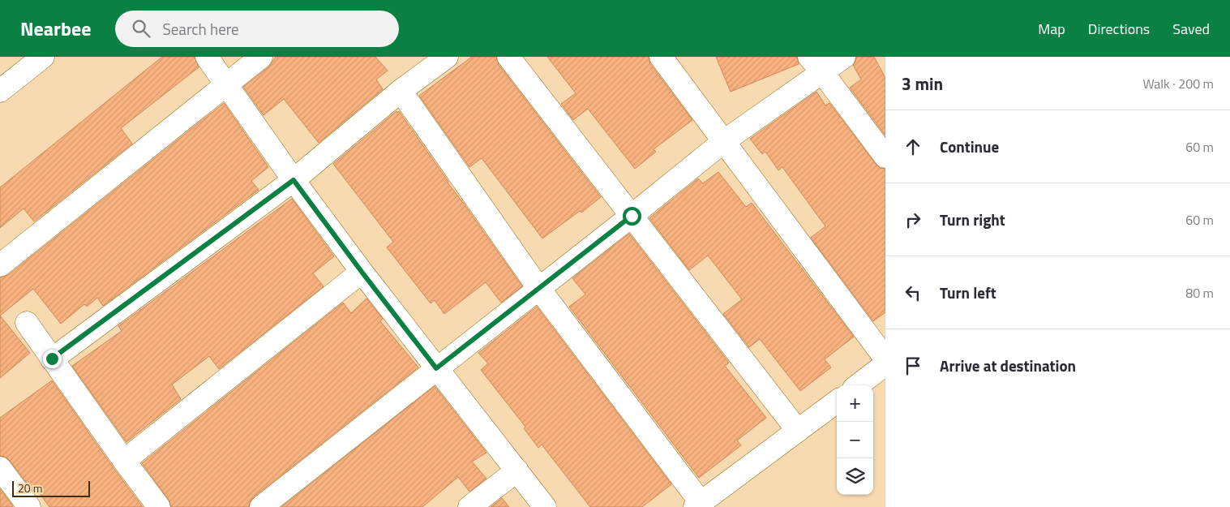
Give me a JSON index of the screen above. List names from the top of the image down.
{
  "scale_bar": "20 m",
  "page": {
    "header": "Nearbee",
    "search": "Search here",
    "nav": ["Map", "Directions", "Saved"],
    "heading": ["3 min", "Walk · 200 m"],
    "list": [
      ["Continue", "60 m"],
      ["Turn right", "60 m"],
      ["Turn left", "80 m"],
      "Arrive at destination"
    ],
    "map_buttons": ["+", "−"],
    "scale": "20 m"
  }
}
